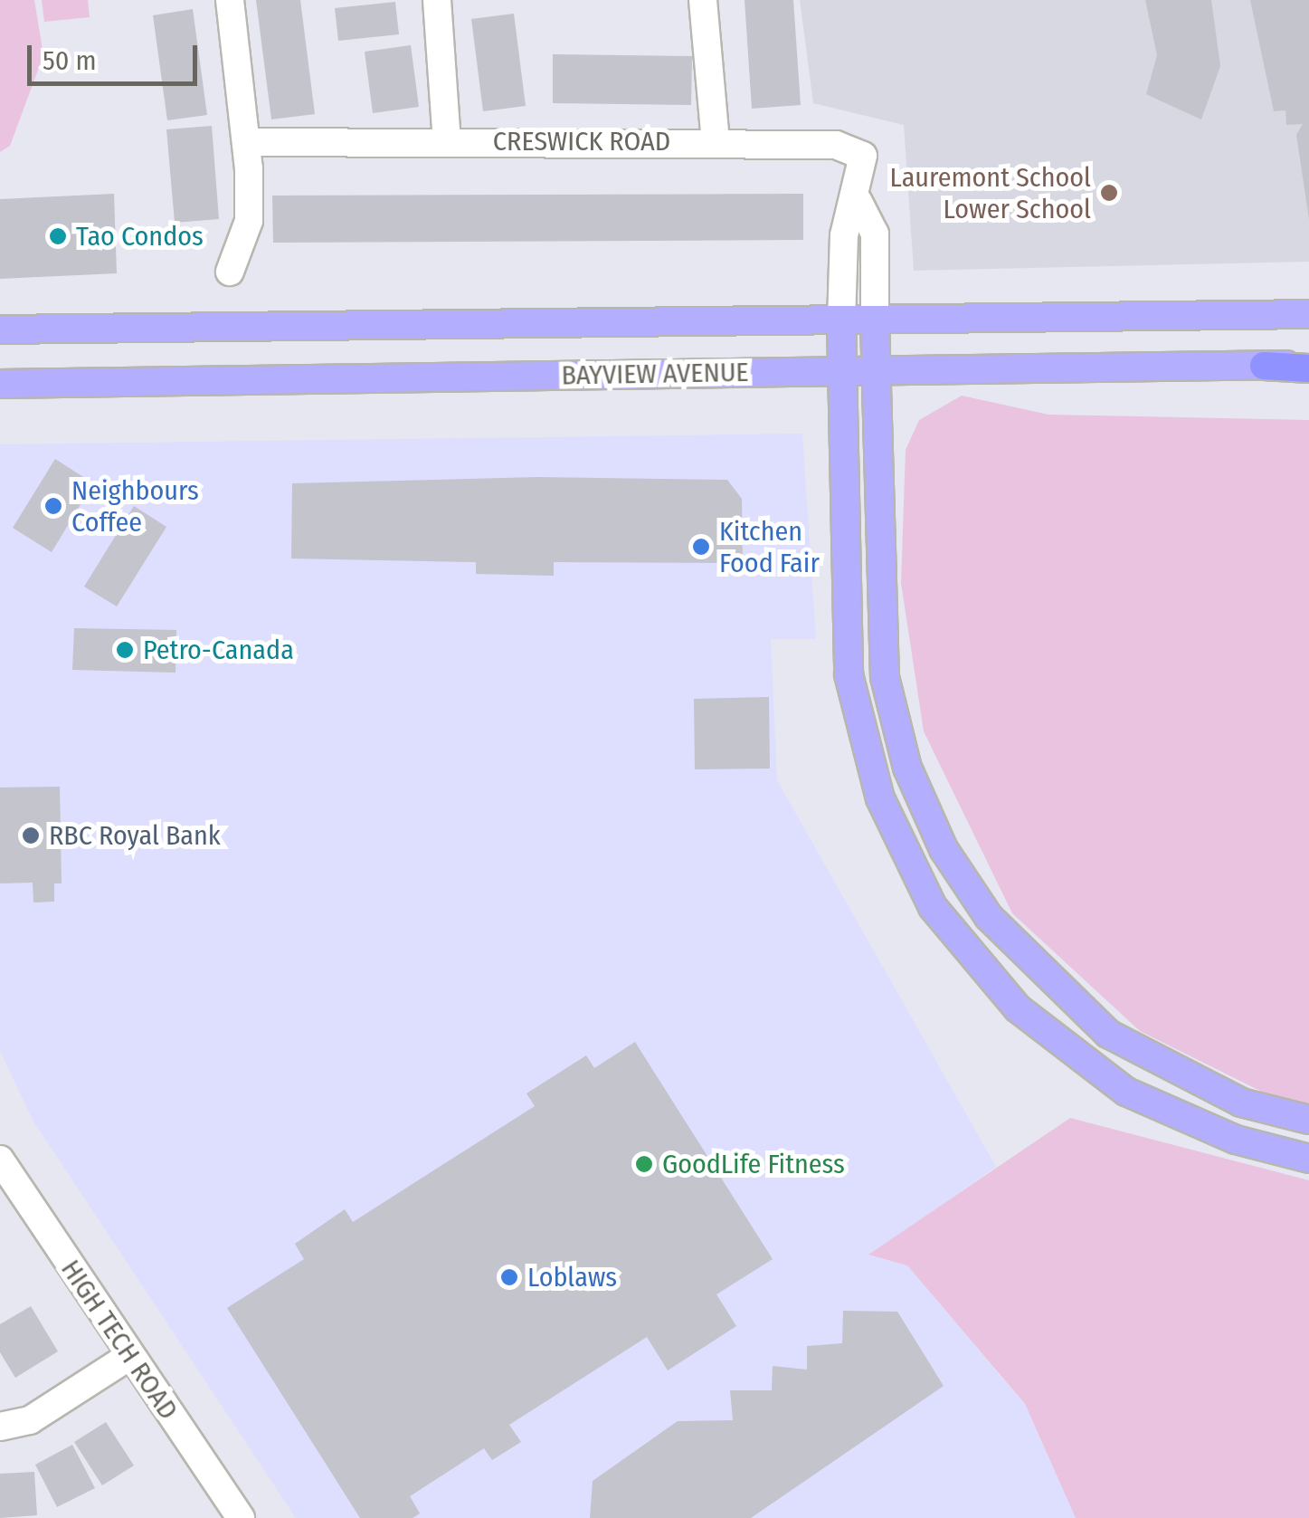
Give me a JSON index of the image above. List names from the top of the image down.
{
  "streets": {
    "main road": ["BAYVIEW AVENUE"],
    "street": ["CRESWICK ROAD", "HIGH TECH ROAD"]
  },
  "crossings": [
    ["CRESWICK ROAD", "BAYVIEW AVENUE"]
  ],
  "places": [
    "Lauremont School Lower School",
    "Tao Condos",
    "Neighbours Coffee",
    "Kitchen Food Fair",
    "Petro-Canada",
    "RBC Royal Bank",
    "GoodLife Fitness",
    "Loblaws"
  ],
  "scale_bar": "50 m"
}
